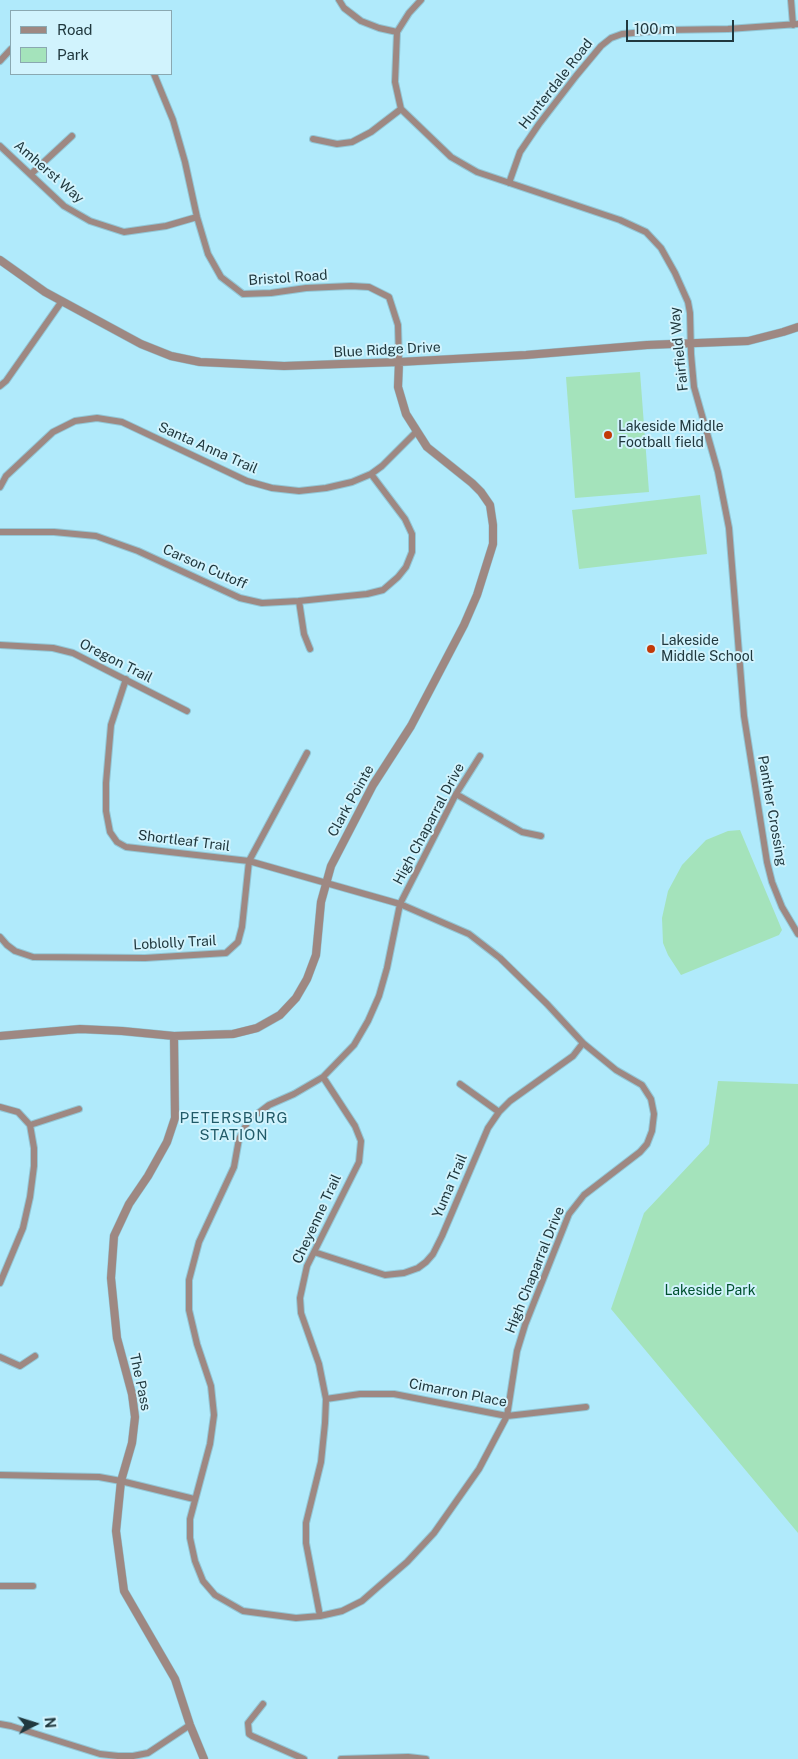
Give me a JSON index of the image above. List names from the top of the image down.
{
  "streets": {
    "street": [
      "Hunterdale Road",
      "Amherst Way",
      "Bristol Road",
      "Fairfield Way",
      "Blue Ridge Drive",
      "Santa Anna Trail",
      "Carson Cutoff",
      "Oregon Trail",
      "Clark Pointe",
      "Panther Crossing",
      "High Chaparral Drive",
      "Shortleaf Trail",
      "Loblolly Trail",
      "Yuma Trail",
      "Cheyenne Trail",
      "The Pass",
      "Cimarron Place"
    ]
  },
  "crossings": [
    ["Hunterdale Road", "Fairfield Way"],
    ["Amherst Way", "Bristol Road"],
    ["Bristol Road", "Blue Ridge Drive"],
    ["Bristol Road", "Clark Pointe"],
    ["Fairfield Way", "Blue Ridge Drive"],
    ["Fairfield Way", "Panther Crossing"],
    ["Blue Ridge Drive", "Clark Pointe"],
    ["Santa Anna Trail", "Carson Cutoff"],
    ["Santa Anna Trail", "Clark Pointe"],
    ["Oregon Trail", "Shortleaf Trail"],
    ["Clark Pointe", "High Chaparral Drive"],
    ["Clark Pointe", "Shortleaf Trail"],
    ["Clark Pointe", "The Pass"],
    ["High Chaparral Drive", "Shortleaf Trail"],
    ["High Chaparral Drive", "Yuma Trail"],
    ["High Chaparral Drive", "Cheyenne Trail"],
    ["High Chaparral Drive", "Cimarron Place"],
    ["Shortleaf Trail", "Loblolly Trail"],
    ["Yuma Trail", "Cheyenne Trail"],
    ["Cheyenne Trail", "Cimarron Place"]
  ],
  "districts": ["PETERSBURG STATION"],
  "parks": ["Lakeside Park"],
  "places": ["Lakeside Middle Football field", "Lakeside Middle School"],
  "legend": ["Road", "Park"],
  "scale_bar": "100 m",
  "north": "right"
}
